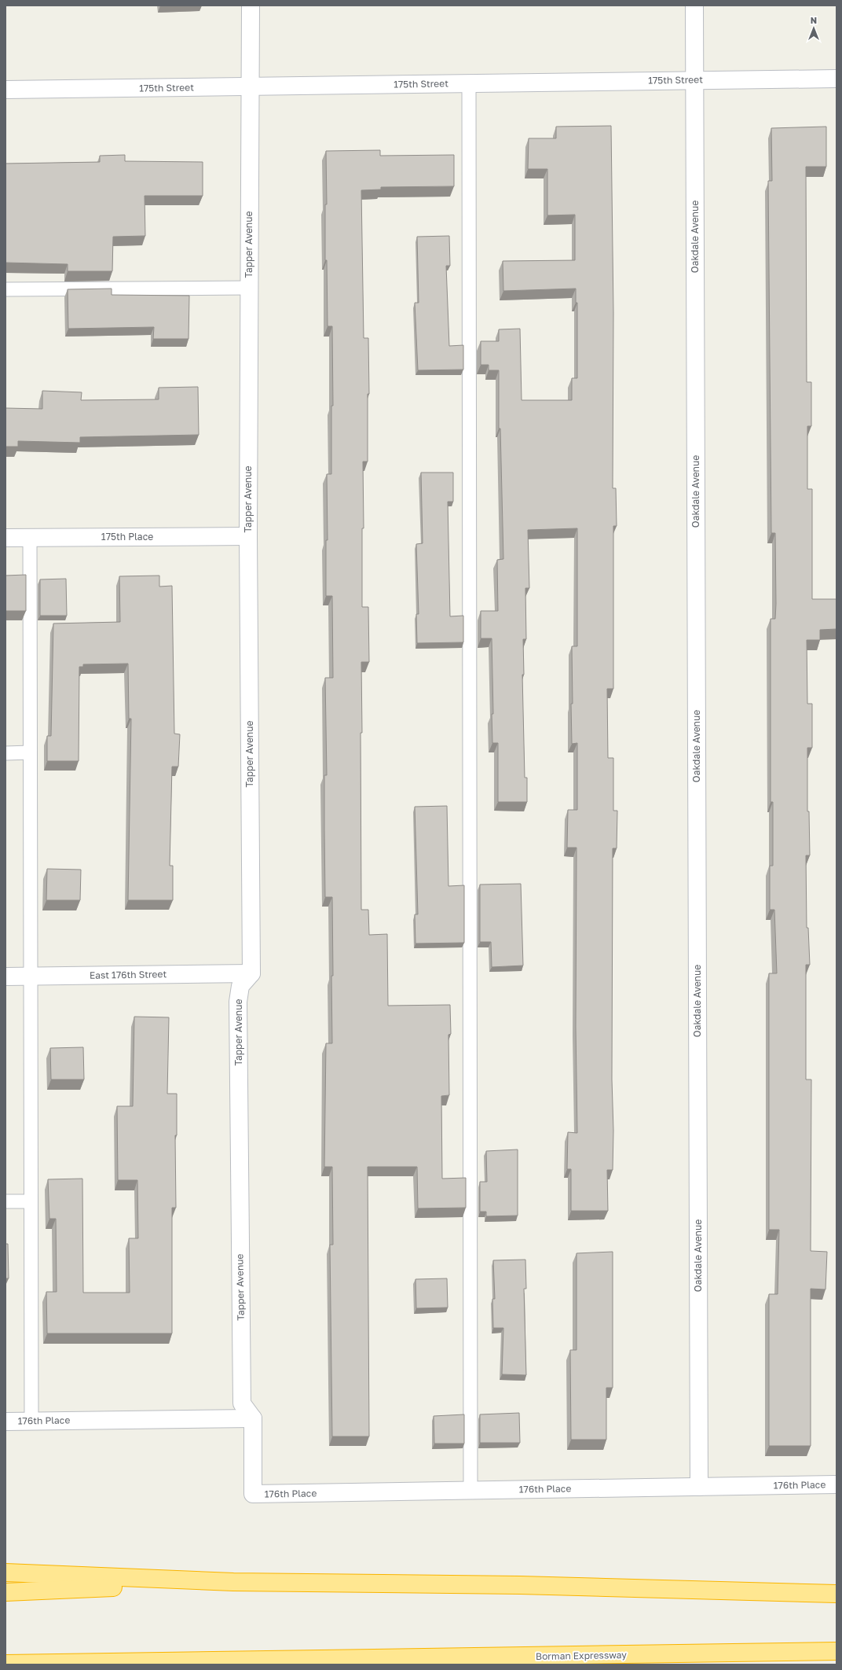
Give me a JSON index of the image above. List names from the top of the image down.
{
  "streets": {
    "highway": ["Borman Expressway"],
    "street": [
      "175th Street",
      "Oakdale Avenue",
      "Tapper Avenue",
      "175th Place",
      "East 176th Street",
      "176th Place"
    ]
  },
  "crossings": [
    ["175th Street", "Oakdale Avenue"],
    ["175th Street", "Tapper Avenue"],
    ["Oakdale Avenue", "176th Place"],
    ["Tapper Avenue", "175th Place"],
    ["Tapper Avenue", "East 176th Street"],
    ["Tapper Avenue", "176th Place"]
  ],
  "north": "top"
}
